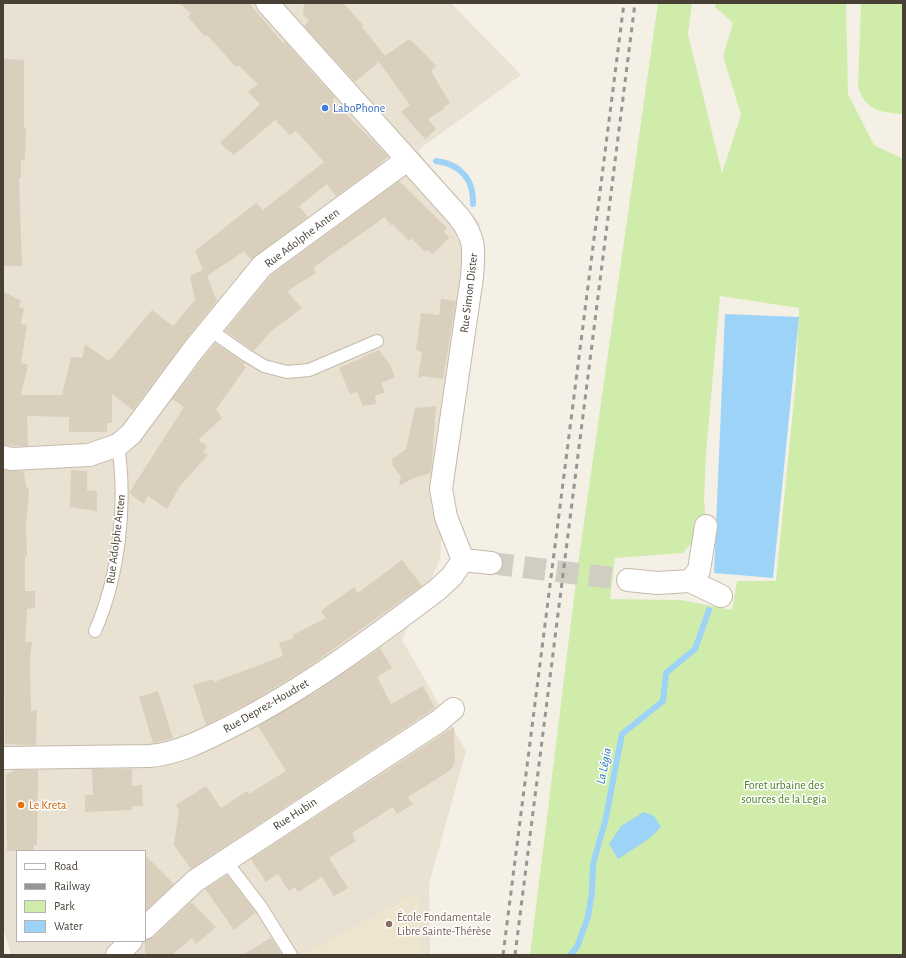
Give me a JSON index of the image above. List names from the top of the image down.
{
  "streets": {
    "street": [
      "Rue Adolphe Anten",
      "Rue Simon Dister",
      "Rue Deprez-Houdret",
      "Rue Hubin"
    ]
  },
  "crossings": [
    ["Rue Adolphe Anten", "Rue Simon Dister"],
    ["Rue Simon Dister", "Rue Deprez-Houdret"]
  ],
  "water": ["La Légia"],
  "parks": ["Foret urbaine des sources de la Legia"],
  "places": ["LaboPhone", "Le Kreta", "École Fondamentale Libre Sainte-Thérèse"],
  "legend": [
    "Road",
    "Railway",
    "Park",
    "Water"
  ]
}
